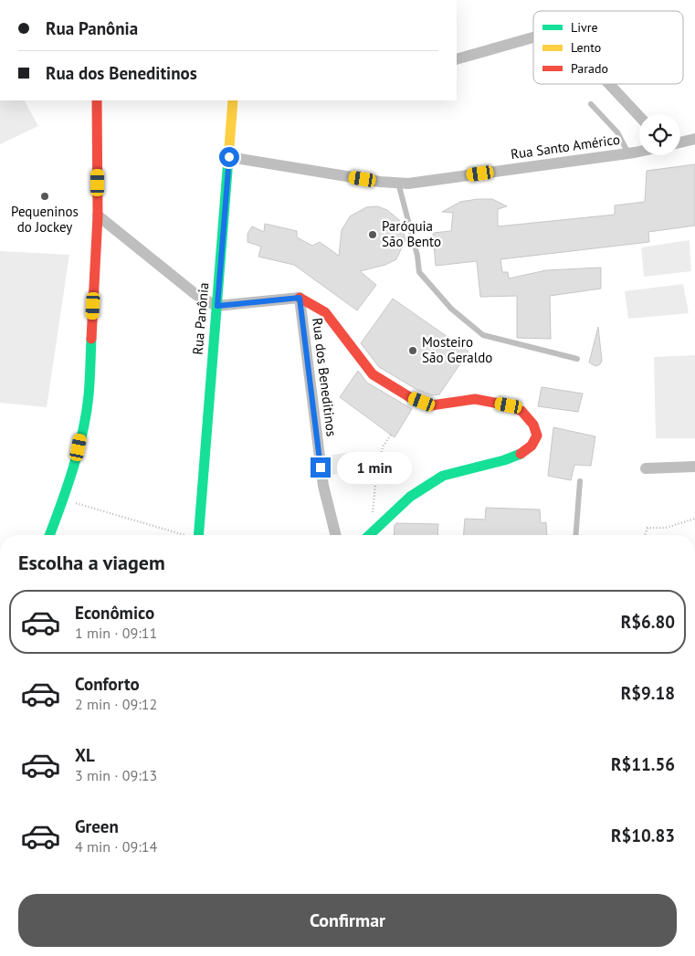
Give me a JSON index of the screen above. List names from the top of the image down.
{
  "streets": {
    "street": ["Rua Santo Américo", "Rua Panônia", "Rua dos Beneditinos"]
  },
  "crossings": [
    ["Rua Santo Américo", "Rua Panônia"]
  ],
  "places": ["Pequeninos do Jockey", "Paróquia São Bento", "Mosteiro São Geraldo"],
  "legend": ["Livre", "Lento", "Parado"],
  "page": {
    "banner": ["Rua Panônia", "Rua dos Beneditinos"],
    "bubble": "1 min",
    "heading": "Escolha a viagem",
    "list": [
      {
        "name": "Econômico",
        "note": "1 min · 09:11",
        "value": "R$6.80"
      },
      {
        "name": "Conforto",
        "note": "2 min · 09:12",
        "value": "R$9.18"
      },
      {
        "name": "XL",
        "note": "3 min · 09:13",
        "value": "R$11.56"
      },
      {
        "name": "Green",
        "note": "4 min · 09:14",
        "value": "R$10.83"
      }
    ],
    "buttons": "Confirmar"
  }
}
